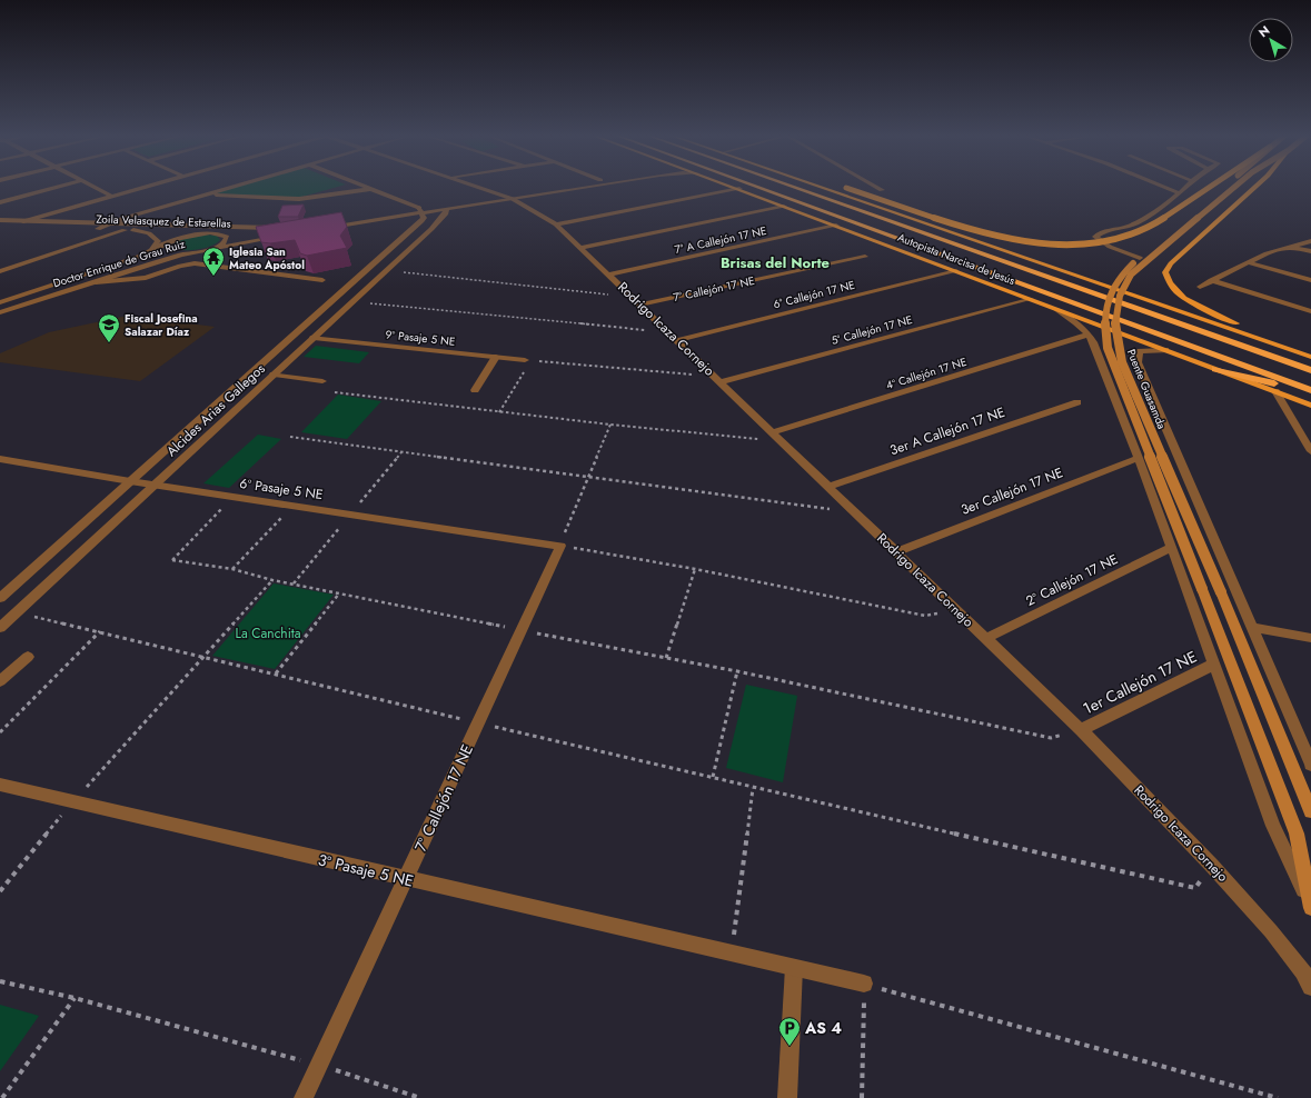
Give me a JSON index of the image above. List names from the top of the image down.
{
  "streets": {
    "highway": ["Autopista Narcisa de Jesús"],
    "main road": ["Puente Guasamda"],
    "street": [
      "Zoila Velasquez de Estarellas",
      "7º A Callejón 17 NE",
      "Doctor Enrique de Grau Ruiz",
      "7º Callejón 17 NE",
      "6º Callejón 17 NE",
      "Rodrigo Icaza Cornejo",
      "5º Callejón 17 NE",
      "9º Pasaje 5 NE",
      "4º Callejón 17 NE",
      "Alcides Arias Gallegos",
      "3er A Callejón 17 NE",
      "6º Pasaje 5 NE",
      "3er Callejón 17 NE",
      "2º Callejón 17 NE",
      "1er Callejón 17 NE",
      "3º Pasaje 5 NE"
    ]
  },
  "crossings": [
    ["Zoila Velasquez de Estarellas", "Doctor Enrique de Grau Ruiz"],
    ["7º A Callejón 17 NE", "Autopista Narcisa de Jesús"],
    ["7º A Callejón 17 NE", "Rodrigo Icaza Cornejo"],
    ["Autopista Narcisa de Jesús", "6º Callejón 17 NE"],
    ["Autopista Narcisa de Jesús", "5º Callejón 17 NE"],
    ["7º Callejón 17 NE", "Rodrigo Icaza Cornejo"],
    ["7º Callejón 17 NE", "6º Pasaje 5 NE"],
    ["7º Callejón 17 NE", "3º Pasaje 5 NE"],
    ["6º Callejón 17 NE", "Rodrigo Icaza Cornejo"],
    ["Rodrigo Icaza Cornejo", "5º Callejón 17 NE"],
    ["Rodrigo Icaza Cornejo", "4º Callejón 17 NE"],
    ["Rodrigo Icaza Cornejo", "3er A Callejón 17 NE"],
    ["Rodrigo Icaza Cornejo", "3er Callejón 17 NE"],
    ["Rodrigo Icaza Cornejo", "2º Callejón 17 NE"],
    ["Rodrigo Icaza Cornejo", "1er Callejón 17 NE"],
    ["9º Pasaje 5 NE", "Alcides Arias Gallegos"],
    ["Alcides Arias Gallegos", "6º Pasaje 5 NE"]
  ],
  "districts": ["Brisas del Norte"],
  "parks": ["La Canchita"],
  "places": {
    "temple": ["Iglesia San Mateo Apóstol"],
    "school or university": ["Fiscal Josefina Salazar Díaz"],
    "parking": ["AS 4"]
  },
  "north": "top left"
}
